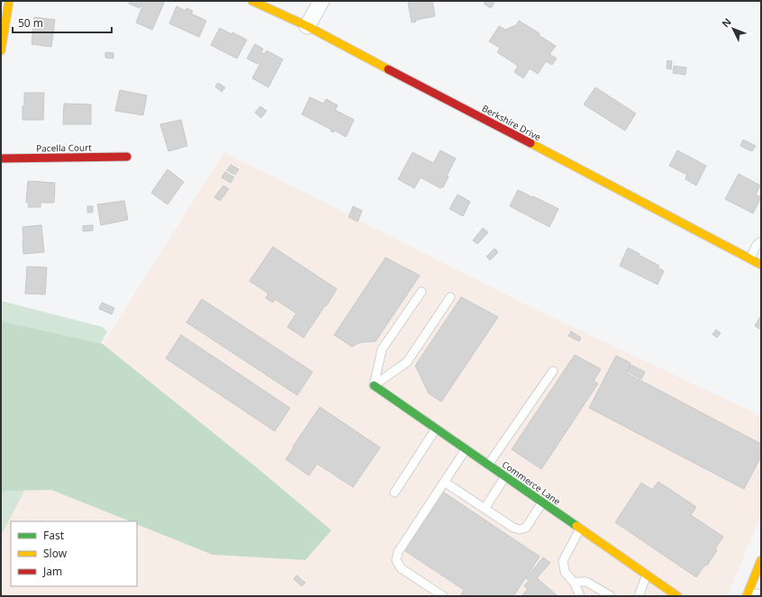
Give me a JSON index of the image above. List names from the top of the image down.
{
  "streets": {
    "street": ["Berkshire Drive", "Pacella Court", "Commerce Lane"]
  },
  "legend": ["Fast", "Slow", "Jam"],
  "scale_bar": "50 m",
  "north": "top left"
}
